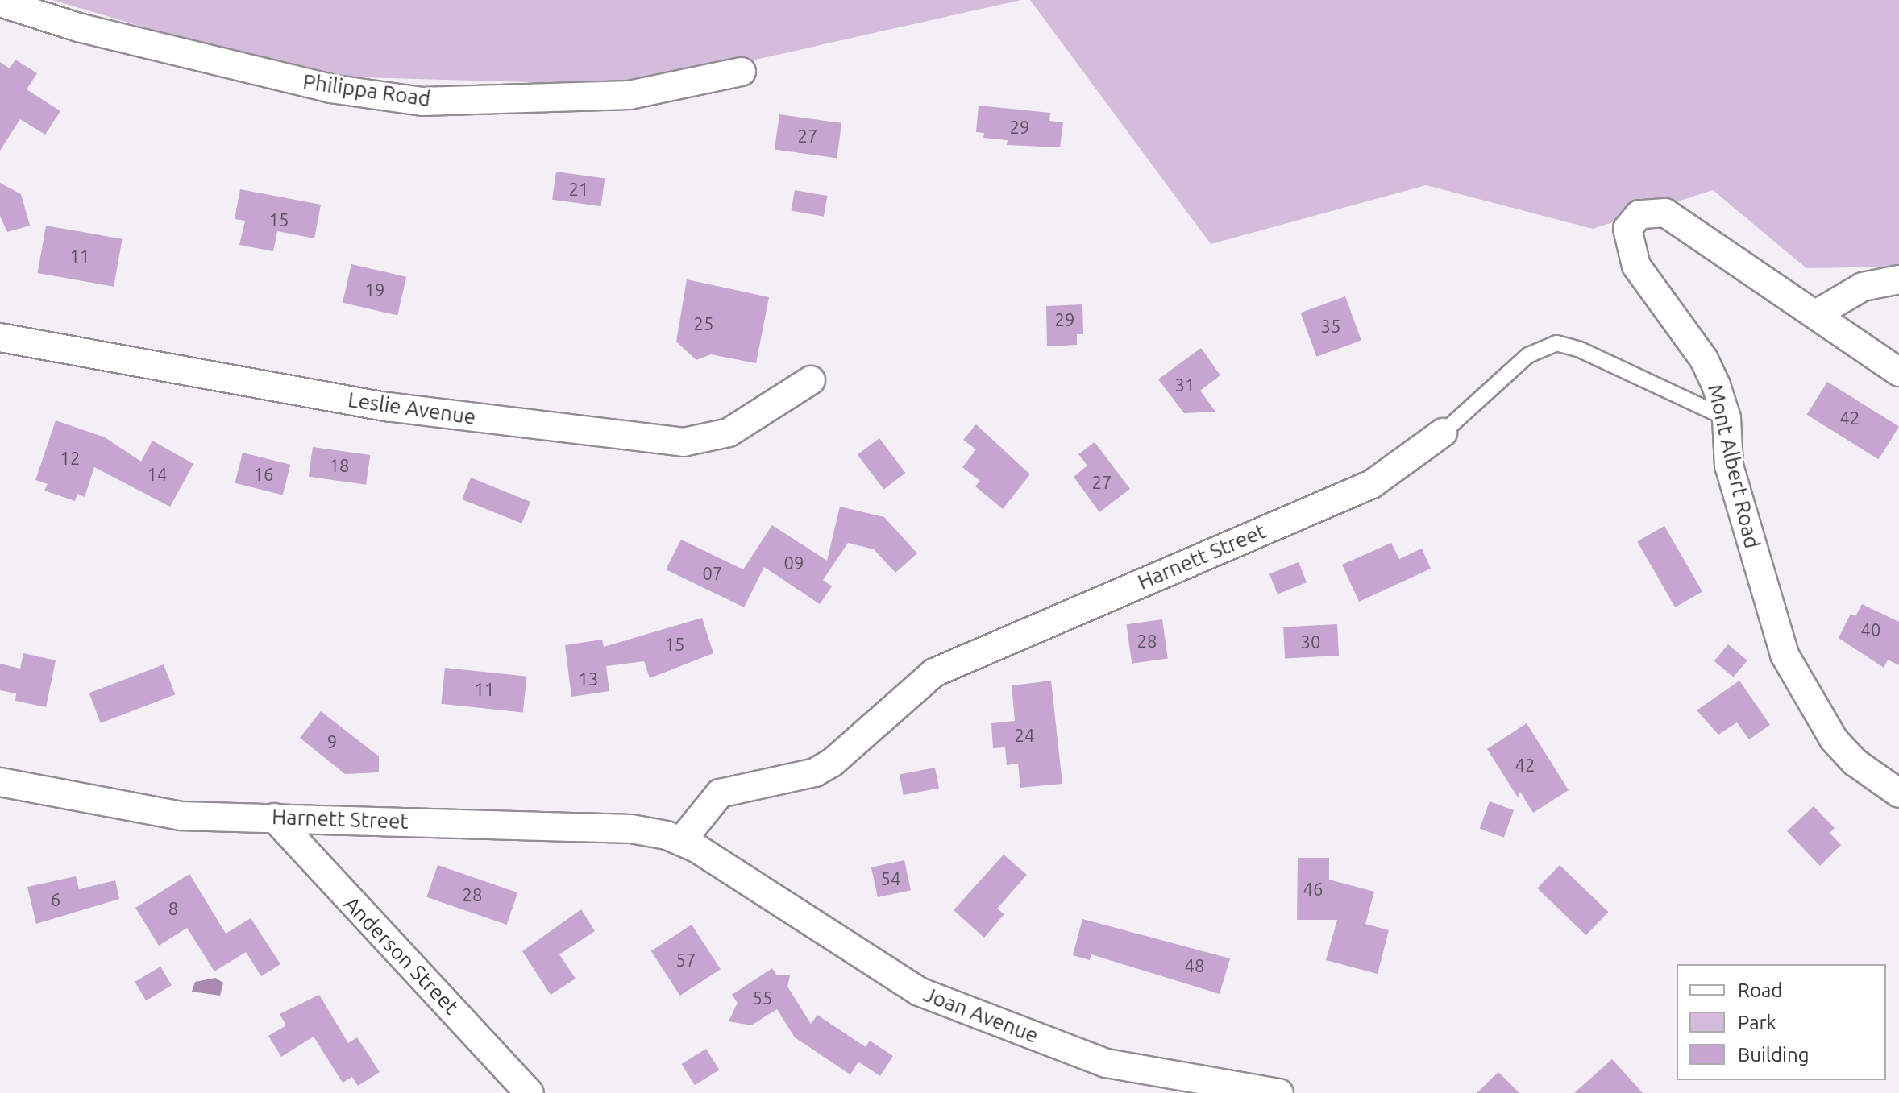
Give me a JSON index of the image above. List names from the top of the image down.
{
  "streets": {
    "street": [
      "Philippa Road",
      "Leslie Avenue",
      "Mont Albert Road",
      "Harnett Street",
      "Anderson Street",
      "Joan Avenue"
    ]
  },
  "crossings": [
    ["Mont Albert Road", "Harnett Street"],
    ["Harnett Street", "Anderson Street"],
    ["Harnett Street", "Joan Avenue"]
  ],
  "house_numbers": [
    "29",
    "27",
    "21",
    "15",
    "11",
    "19",
    "29",
    "25",
    "35",
    "31",
    "42",
    "12",
    "18",
    "14",
    "16",
    "27",
    "09",
    "07",
    "40",
    "28",
    "30",
    "15",
    "13",
    "11",
    "24",
    "9",
    "42",
    "54",
    "46",
    "28",
    "6",
    "8",
    "57",
    "48",
    "55"
  ],
  "legend": ["Road", "Park", "Building"]
}
